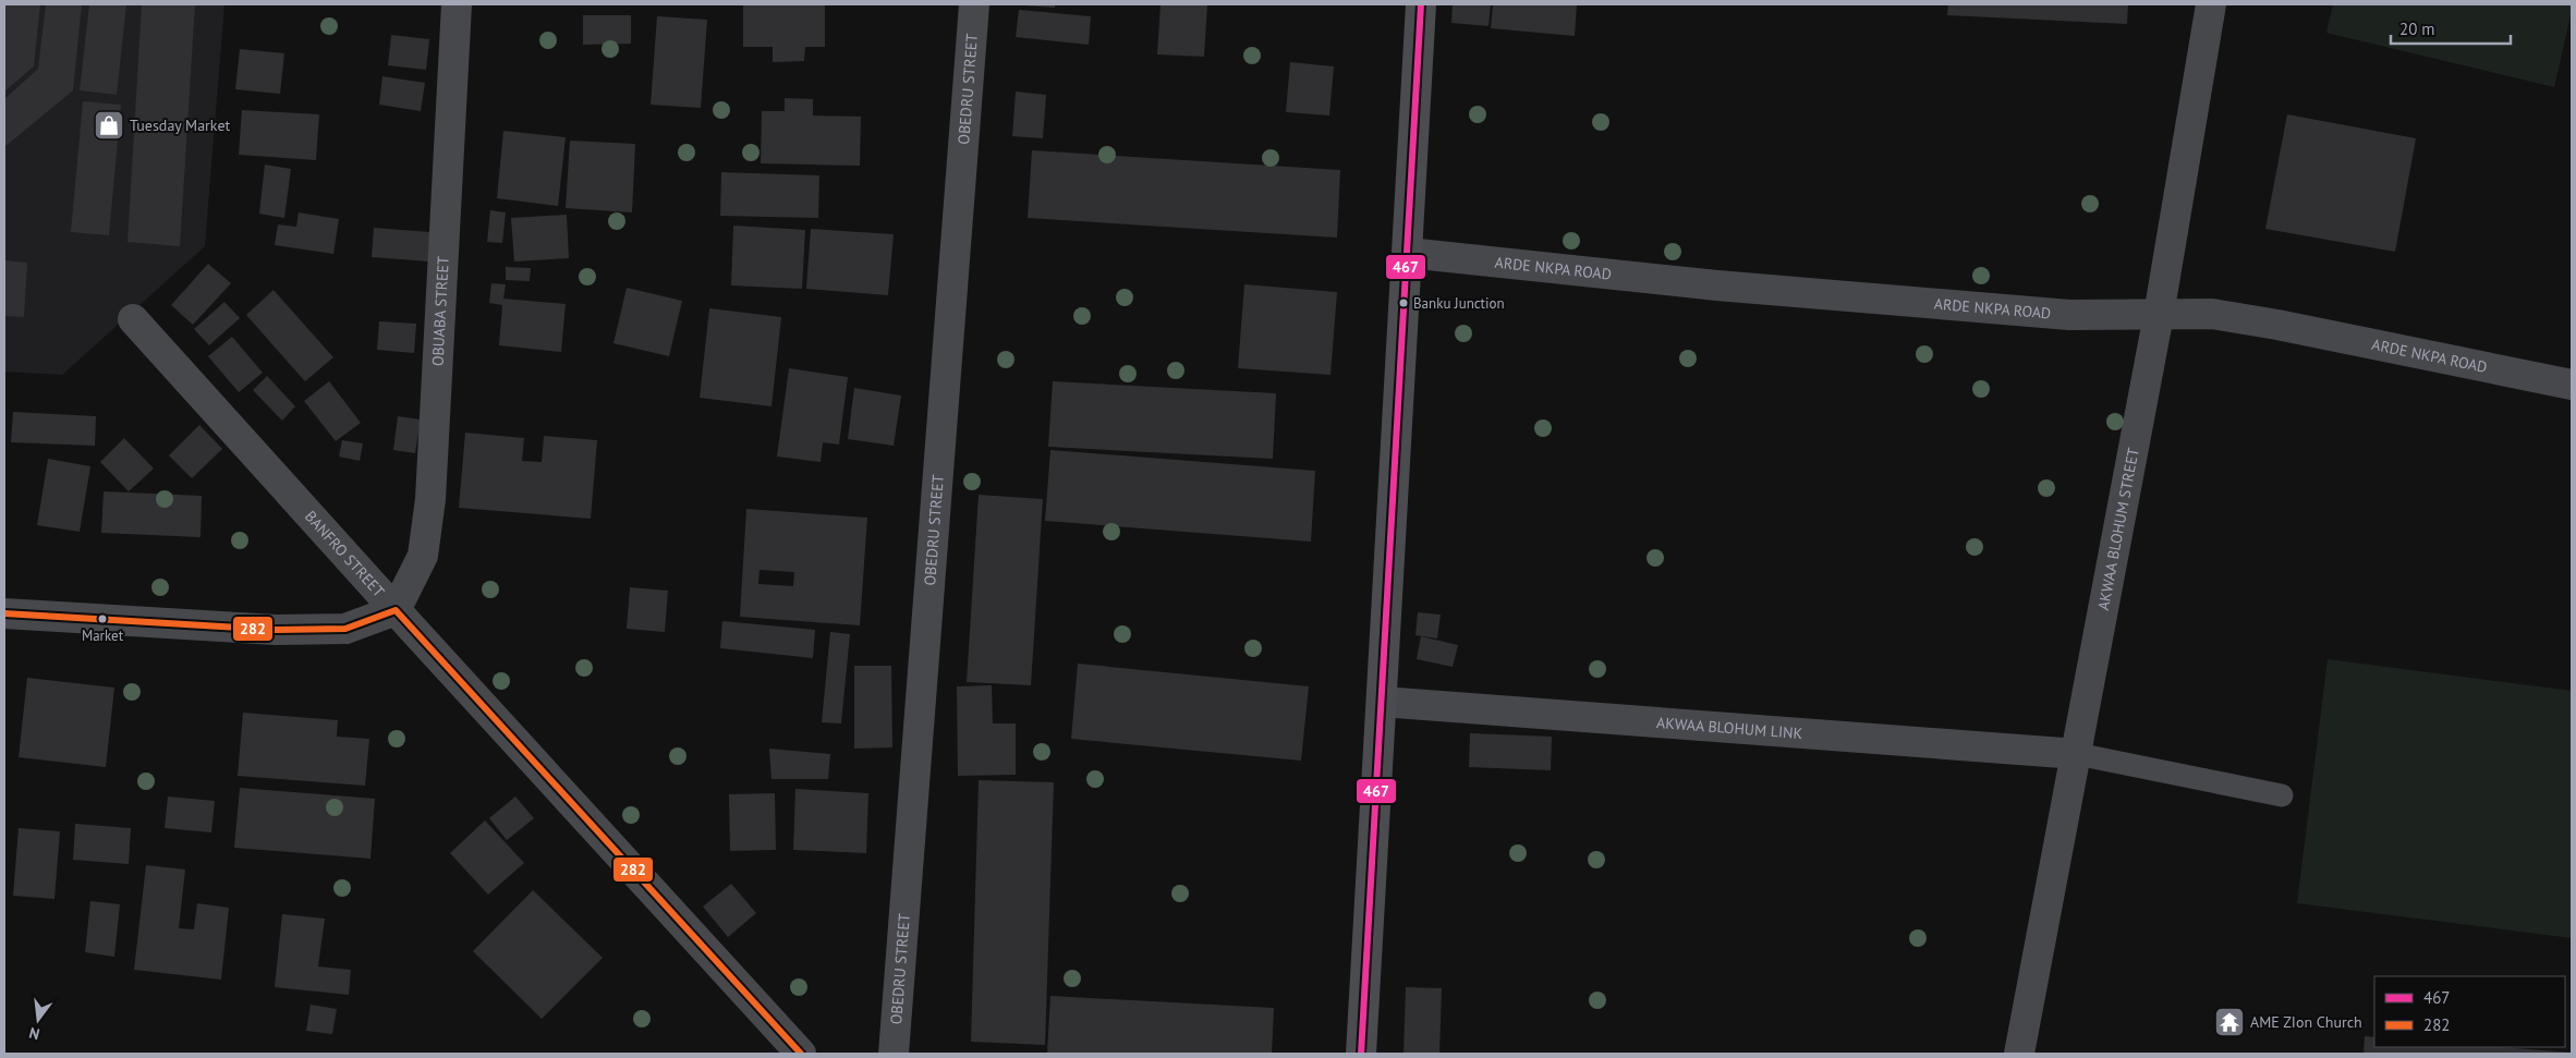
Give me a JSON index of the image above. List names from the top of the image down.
{
  "streets": {
    "street": [
      "OBEDRU STREET",
      "ARDE NKPA ROAD",
      "OBUABA STREET",
      "AKWAA BLOHUM STREET",
      "BANFRO STREET",
      "AKWAA BLOHUM LINK"
    ]
  },
  "crossings": [
    ["ARDE NKPA ROAD", "AKWAA BLOHUM STREET"],
    ["OBUABA STREET", "BANFRO STREET"],
    ["AKWAA BLOHUM STREET", "AKWAA BLOHUM LINK"]
  ],
  "places": {
    "shop": ["Tuesday Market"],
    "other": ["Banku Junction", "Market"],
    "temple": ["AME ZIon Church"]
  },
  "lines": ["transit line 467", "transit line 282"],
  "legend": ["467", "282"],
  "scale_bar": "20 m",
  "north": "bottom"
}
